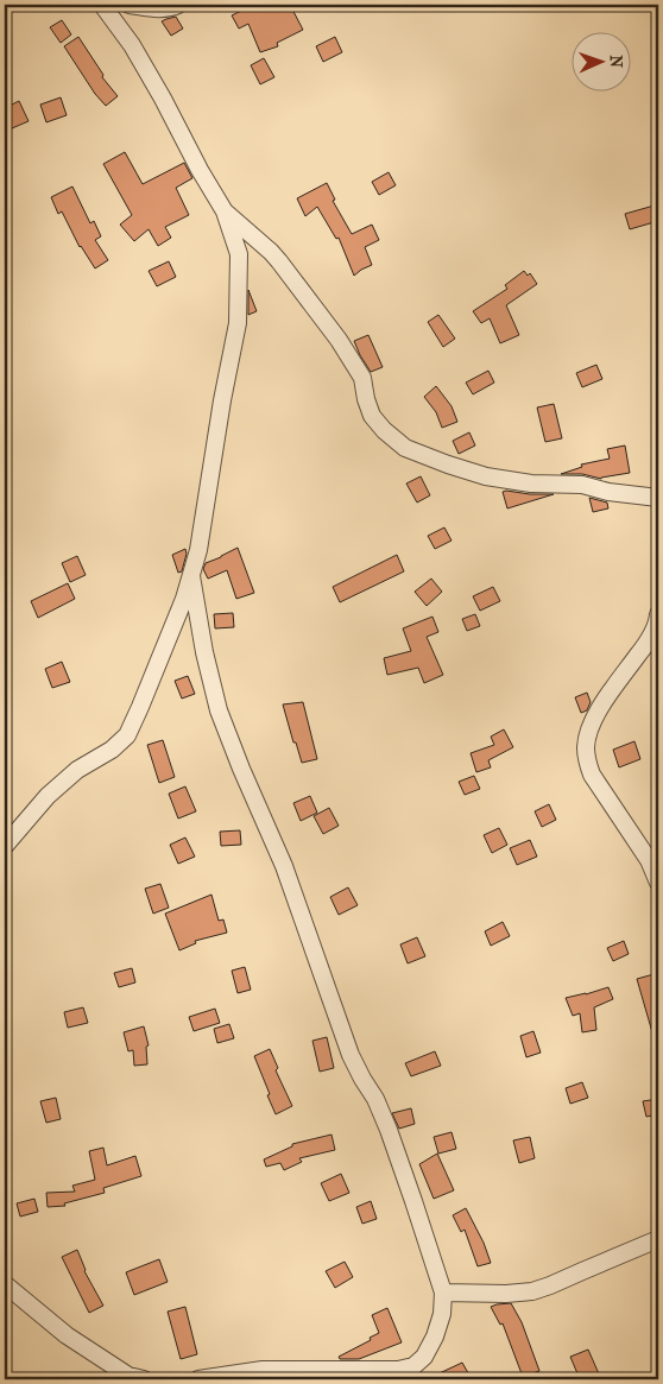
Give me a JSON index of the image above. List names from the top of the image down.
{
  "north": "right"
}
